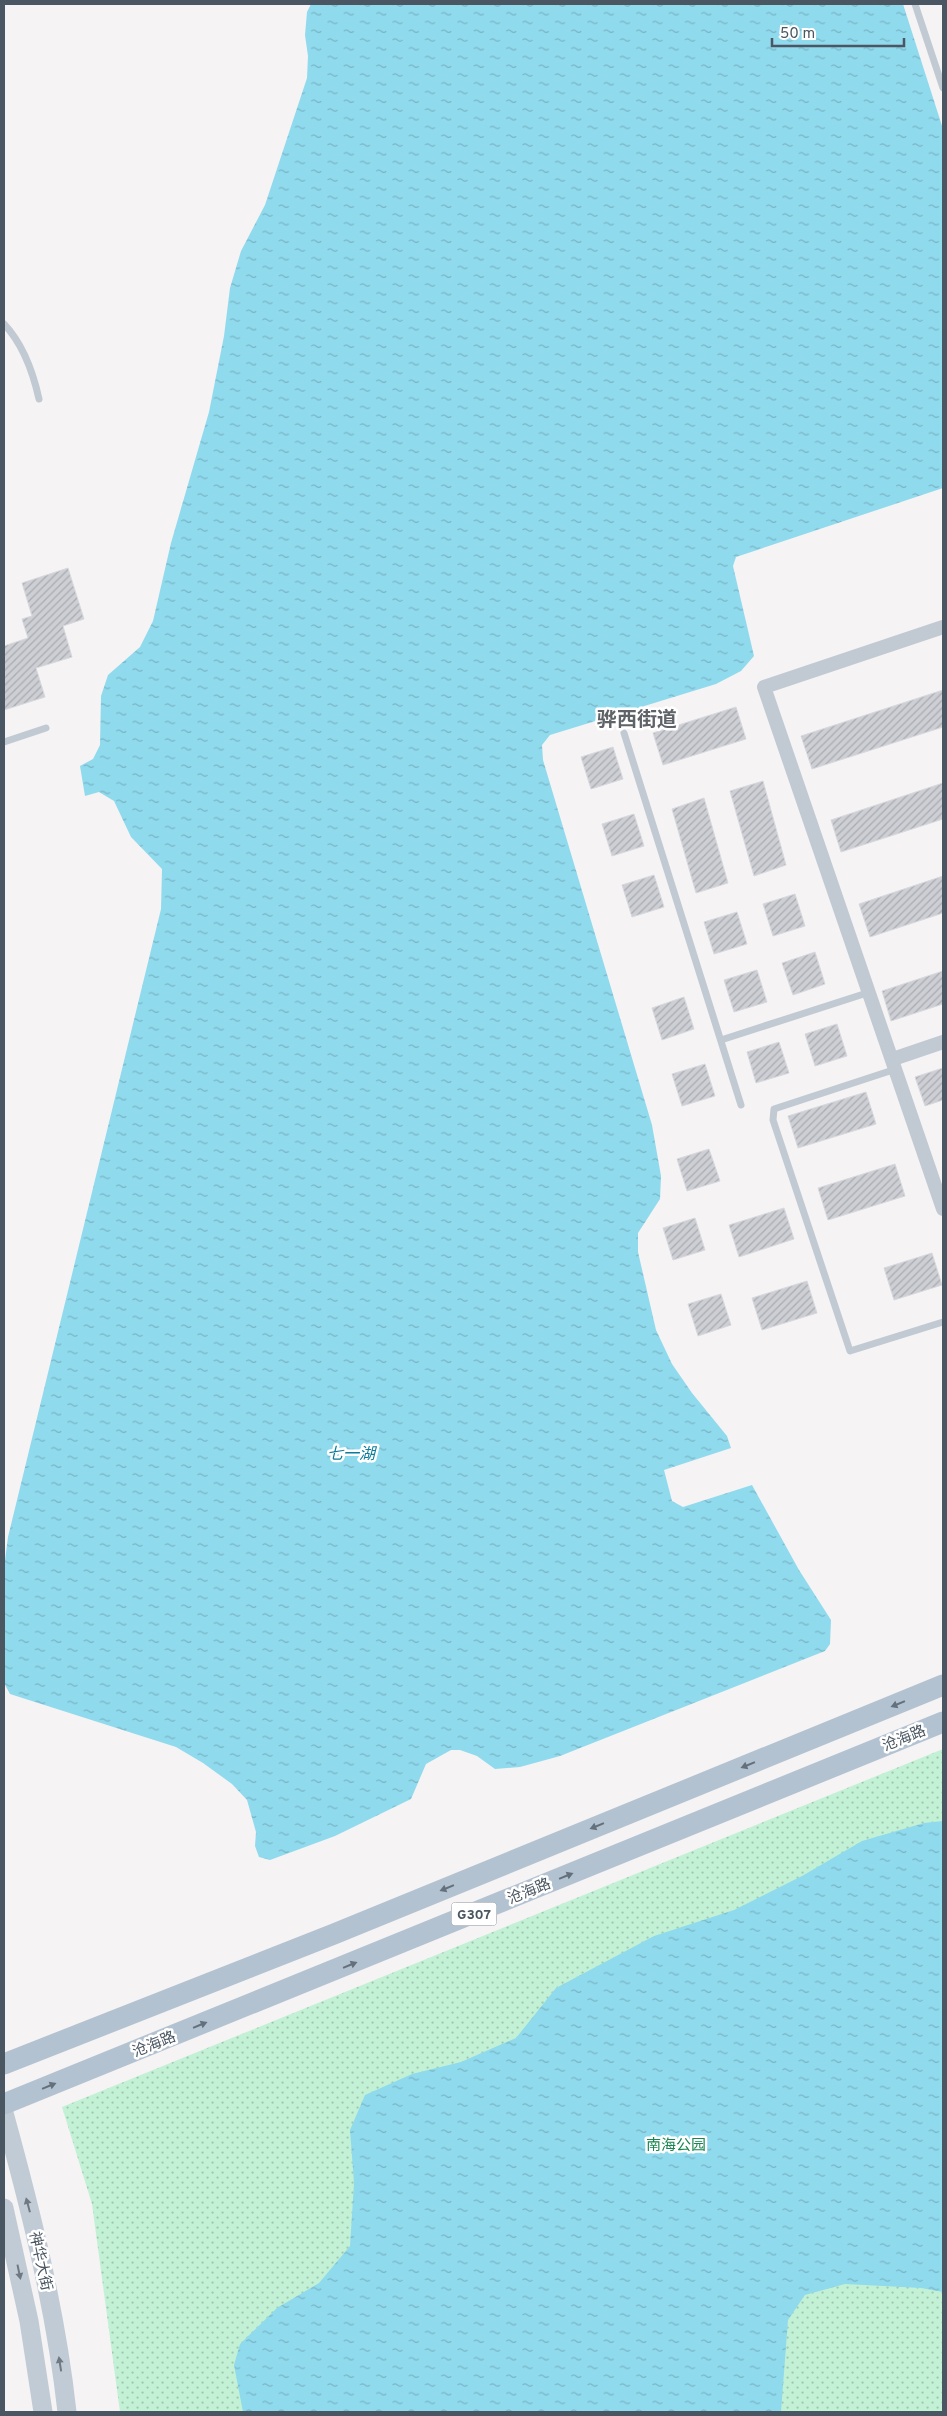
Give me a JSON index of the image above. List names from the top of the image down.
{
  "streets": {
    "main road": ["沧海路", "G307", "神华大街"]
  },
  "districts": ["骅西街道"],
  "water": ["七一湖"],
  "parks": ["南海公园"],
  "scale_bar": "50 m"
}
